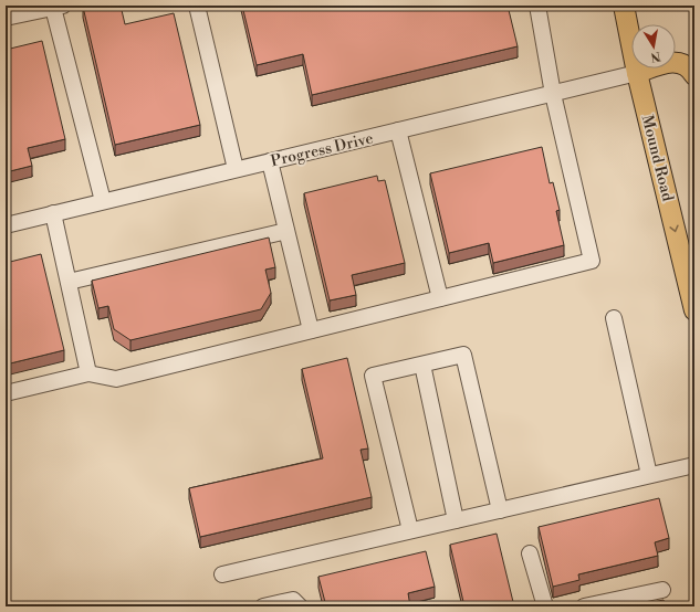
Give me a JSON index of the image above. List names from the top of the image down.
{
  "streets": {
    "main road": ["Mound Road"],
    "street": ["Progress Drive"]
  },
  "crossings": [
    ["Progress Drive", "Mound Road"]
  ],
  "one_way": ["Mound Road"],
  "north": "bottom"
}
